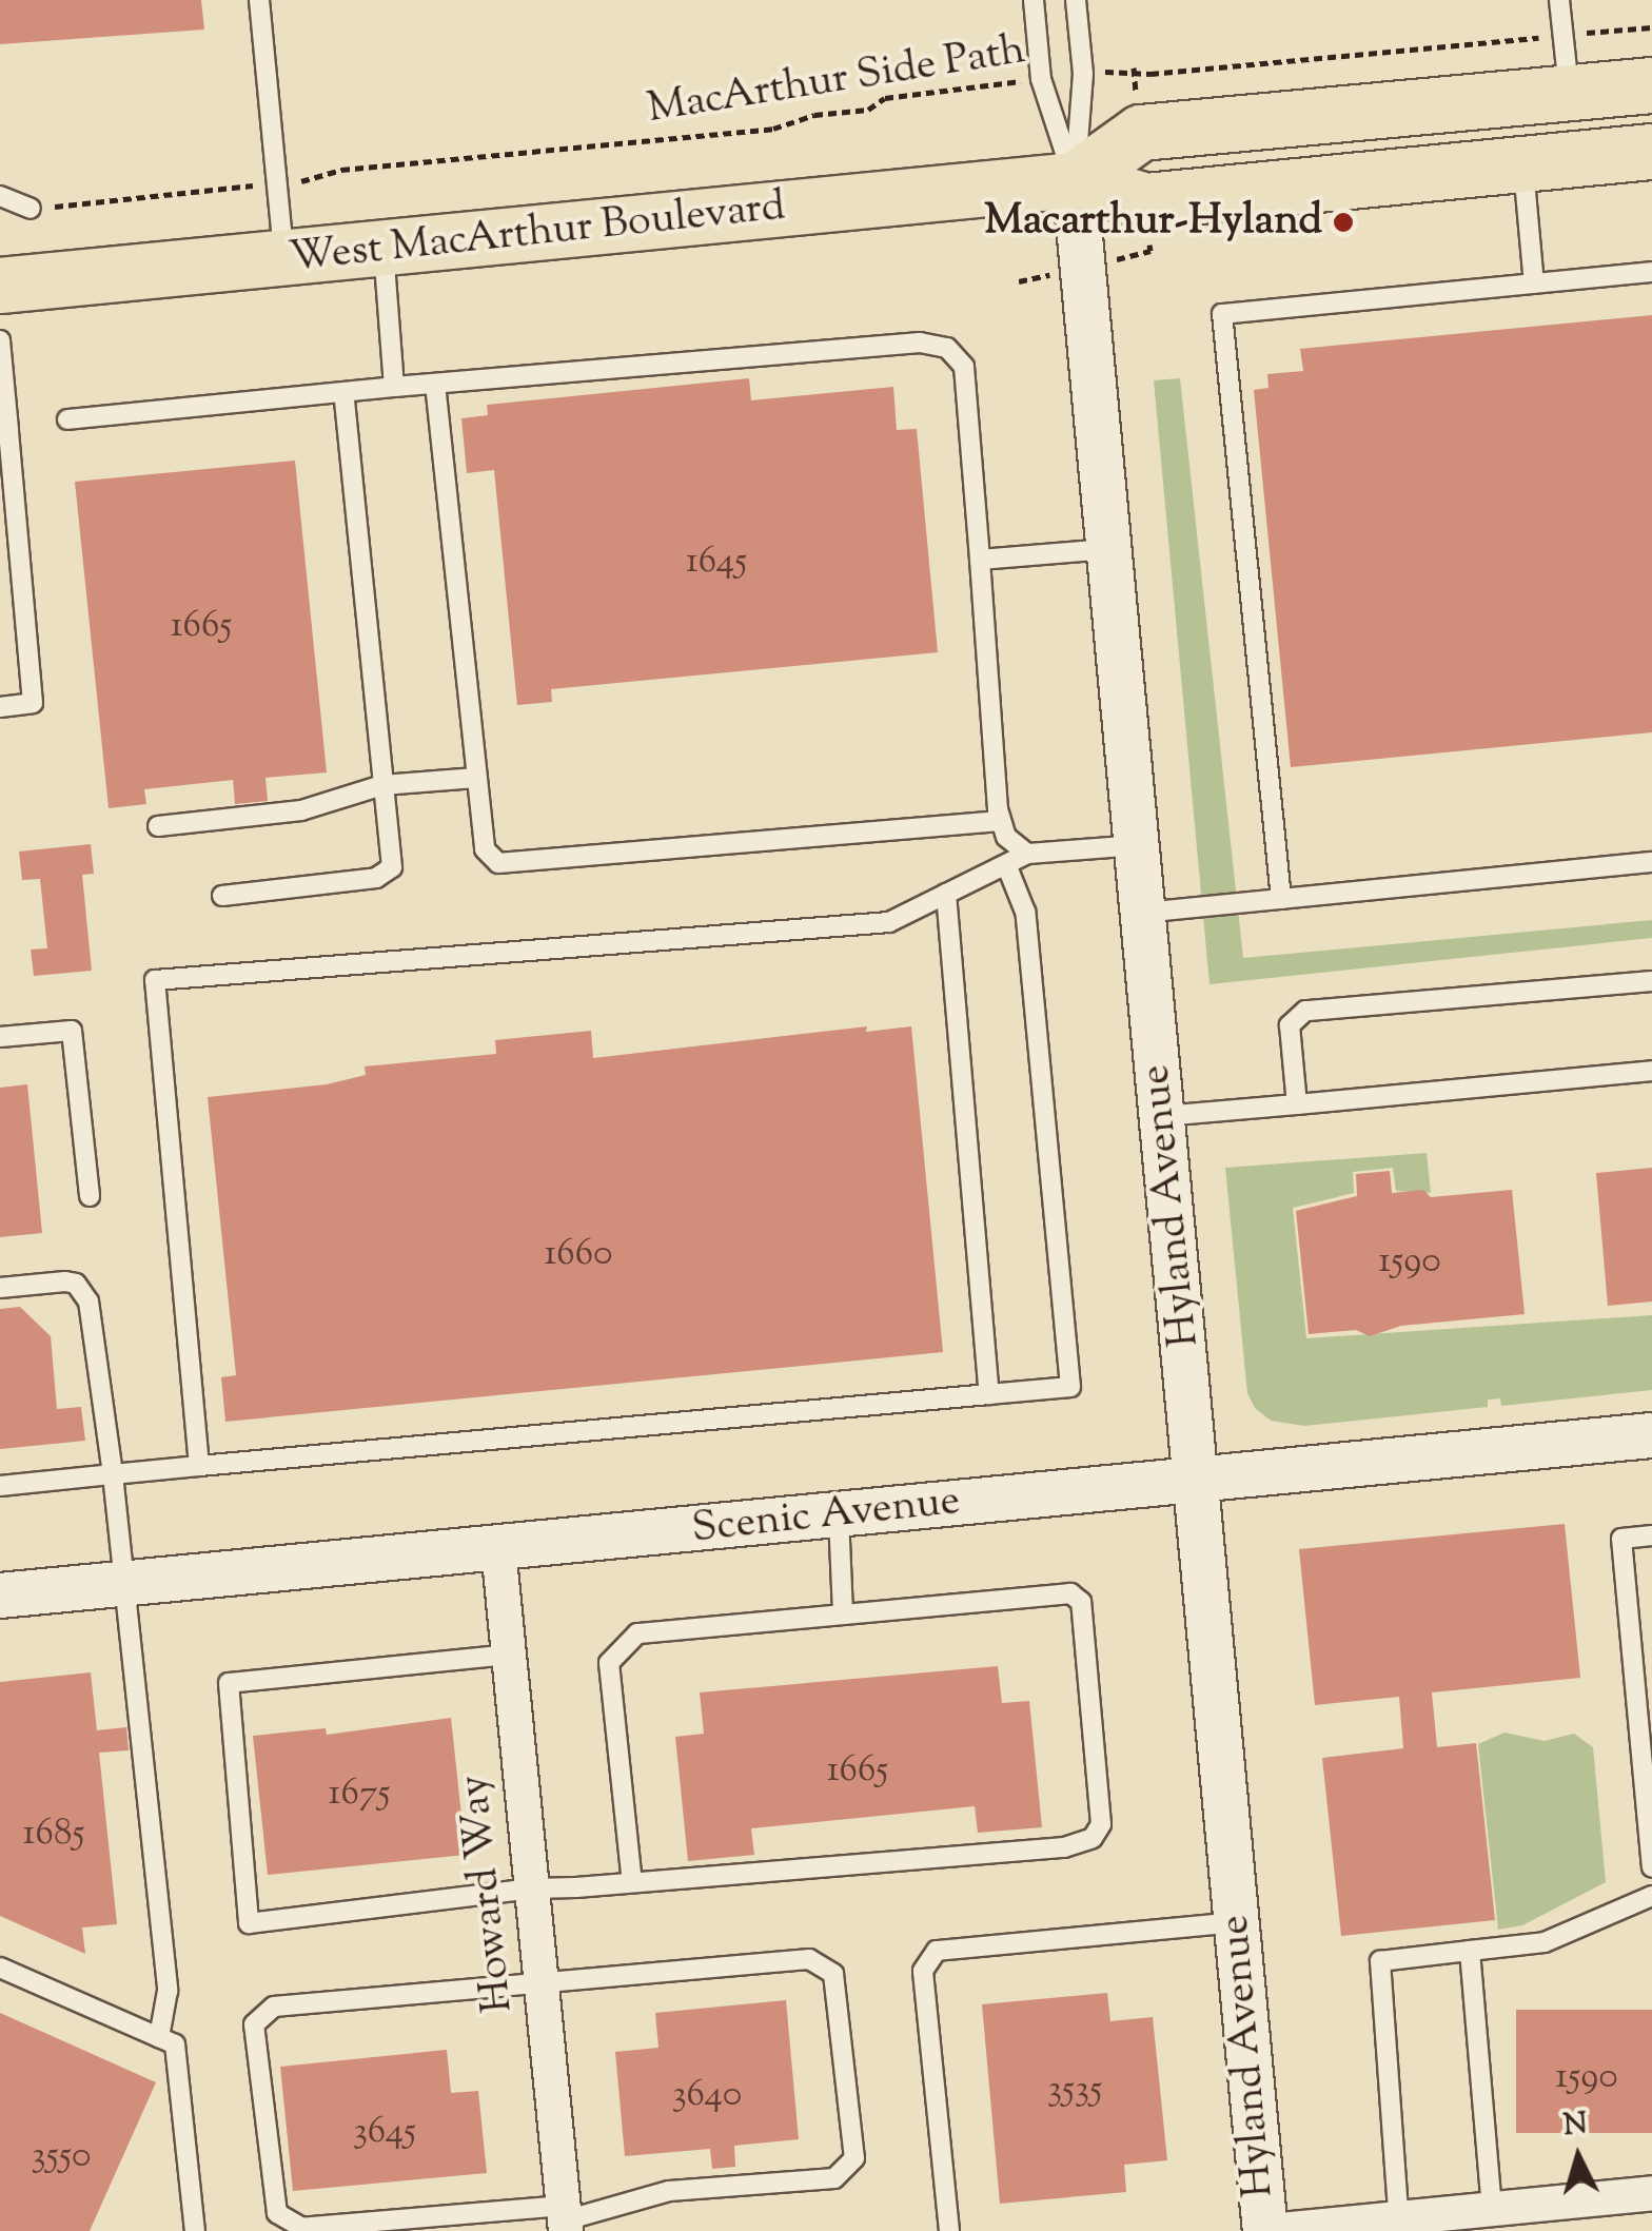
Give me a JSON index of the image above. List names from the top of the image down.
{
  "streets": {
    "main road": ["West MacArthur Boulevard"],
    "street": ["Hyland Avenue", "Scenic Avenue", "Howard Way"],
    "path": ["MacArthur Side Path"]
  },
  "crossings": [
    ["West MacArthur Boulevard", "Hyland Avenue"],
    ["Hyland Avenue", "Scenic Avenue"],
    ["Scenic Avenue", "Howard Way"]
  ],
  "places": ["Macarthur-Hyland"],
  "house_numbers": [
    "1645",
    "1665",
    "1660",
    "1590",
    "1665",
    "1675",
    "1685",
    "1590",
    "3535",
    "3640",
    "3645",
    "3550"
  ],
  "north": "top"
}
